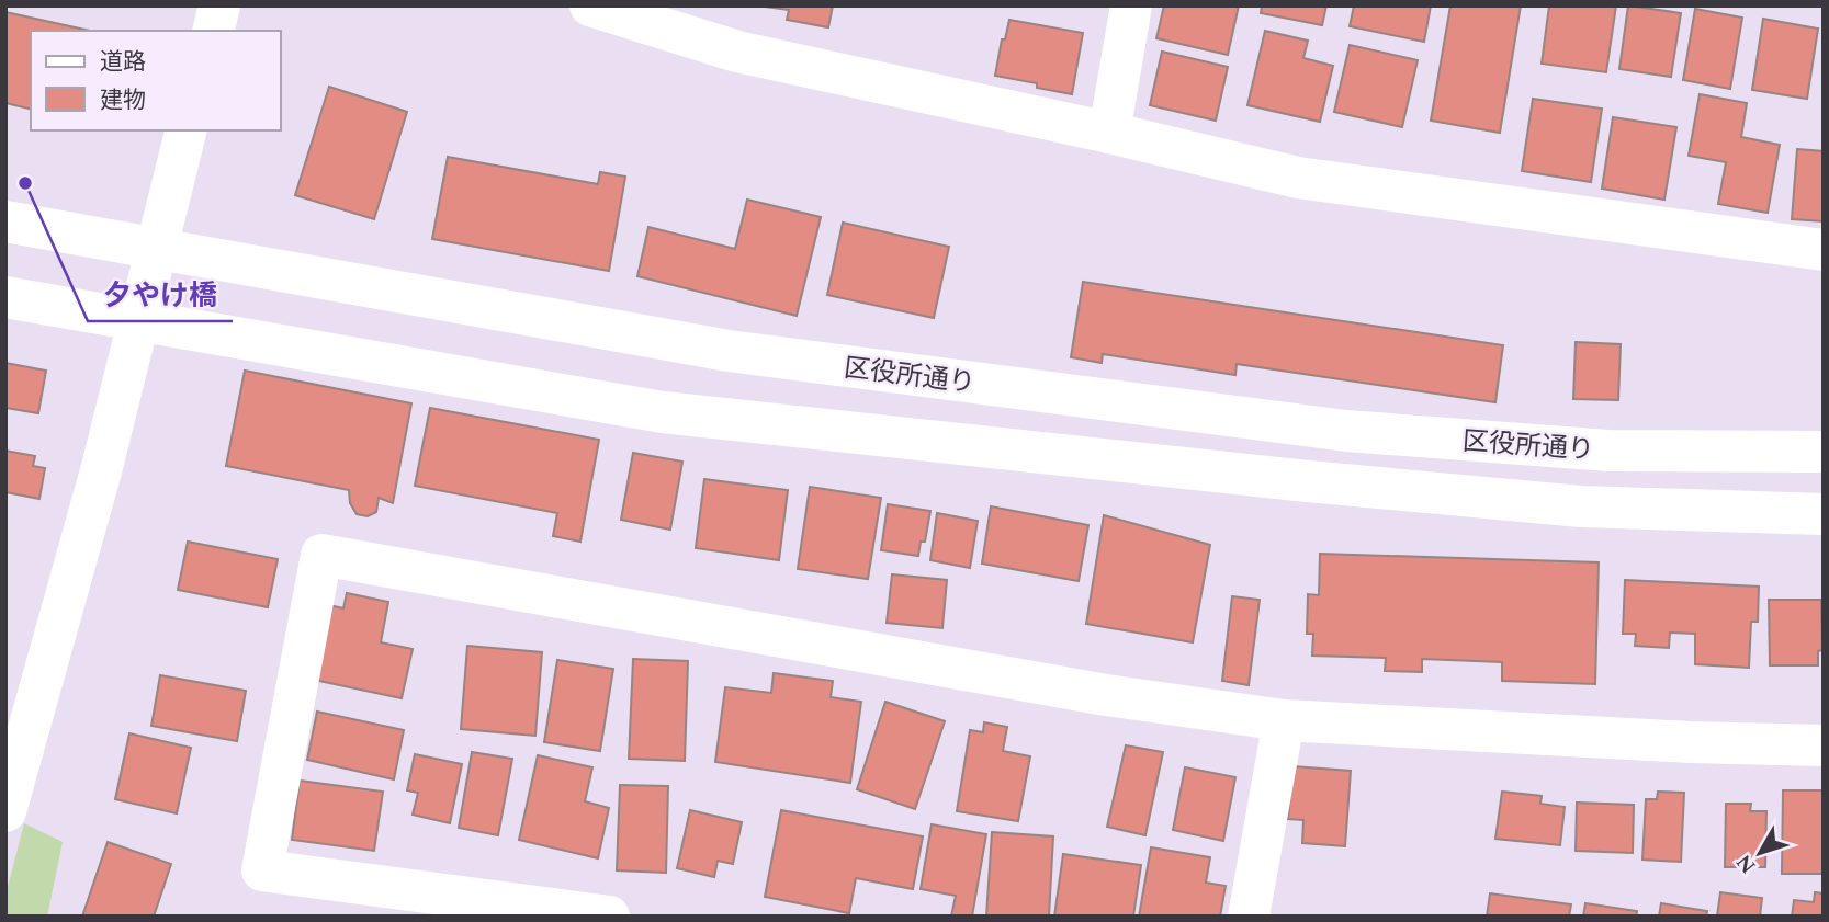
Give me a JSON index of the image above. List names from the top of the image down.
{
  "streets": {
    "street": ["区役所通り"]
  },
  "places": ["夕やけ橋"],
  "legend": ["道路", "建物"],
  "north": "bottom left"
}
